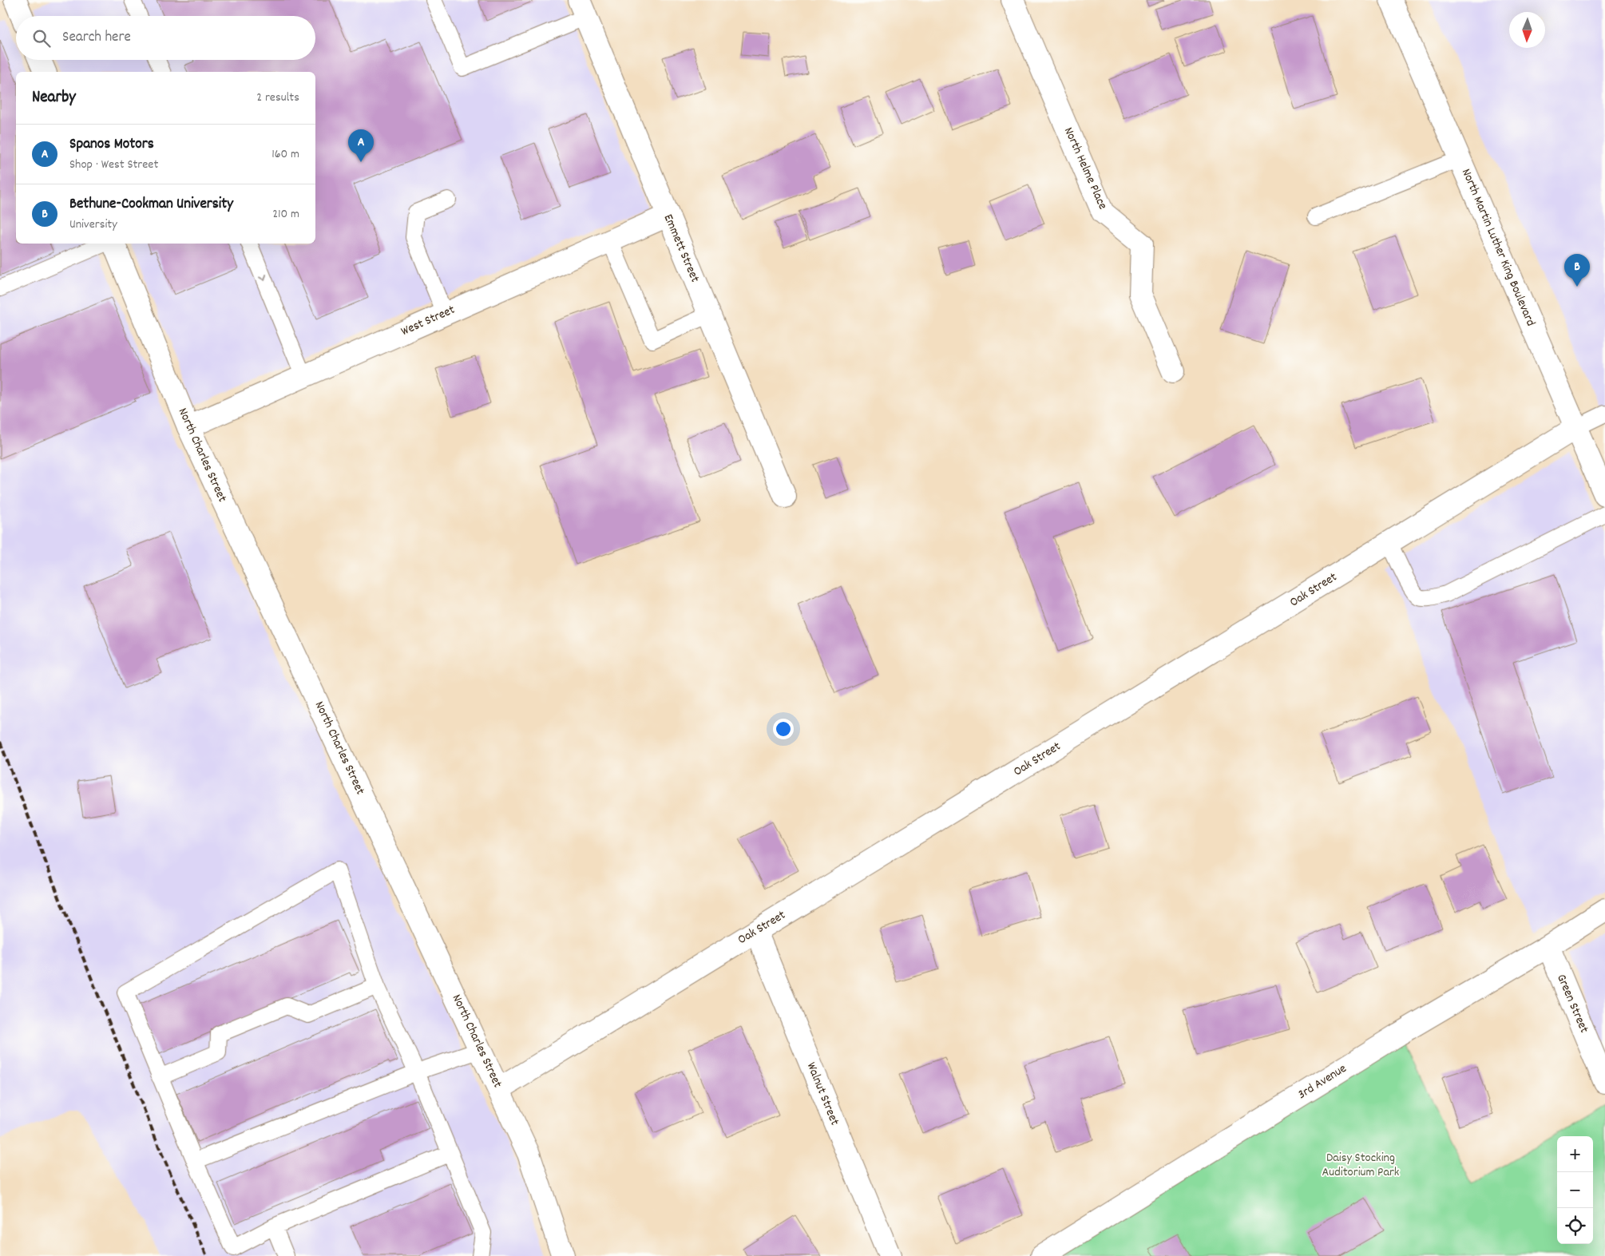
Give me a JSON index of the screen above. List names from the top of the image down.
{
  "streets": {
    "street": [
      "North Helme Place",
      "North Martin Luther King Boulevard",
      "Emmett Street",
      "West Street",
      "North Charles Street",
      "Oak Street",
      "Green Street",
      "3rd Avenue",
      "Walnut Street"
    ]
  },
  "crossings": [
    ["North Martin Luther King Boulevard", "Oak Street"],
    ["Emmett Street", "West Street"],
    ["West Street", "North Charles Street"],
    ["North Charles Street", "Oak Street"],
    ["Oak Street", "Walnut Street"],
    ["Green Street", "3rd Avenue"]
  ],
  "parks": ["Daisy Stocking Auditorium Park"],
  "north": "bottom",
  "page": {
    "search": "Search here",
    "heading": ["Nearby", "2 results"],
    "list": [
      {
        "mark": "A",
        "name": "Spanos Motors",
        "note": "Shop · West Street",
        "value": "160 m"
      },
      {
        "mark": "B",
        "name": "Bethune-Cookman University",
        "note": "University",
        "value": "210 m"
      }
    ],
    "pins": ["A", "B"],
    "map_buttons": ["+", "−"]
  }
}
